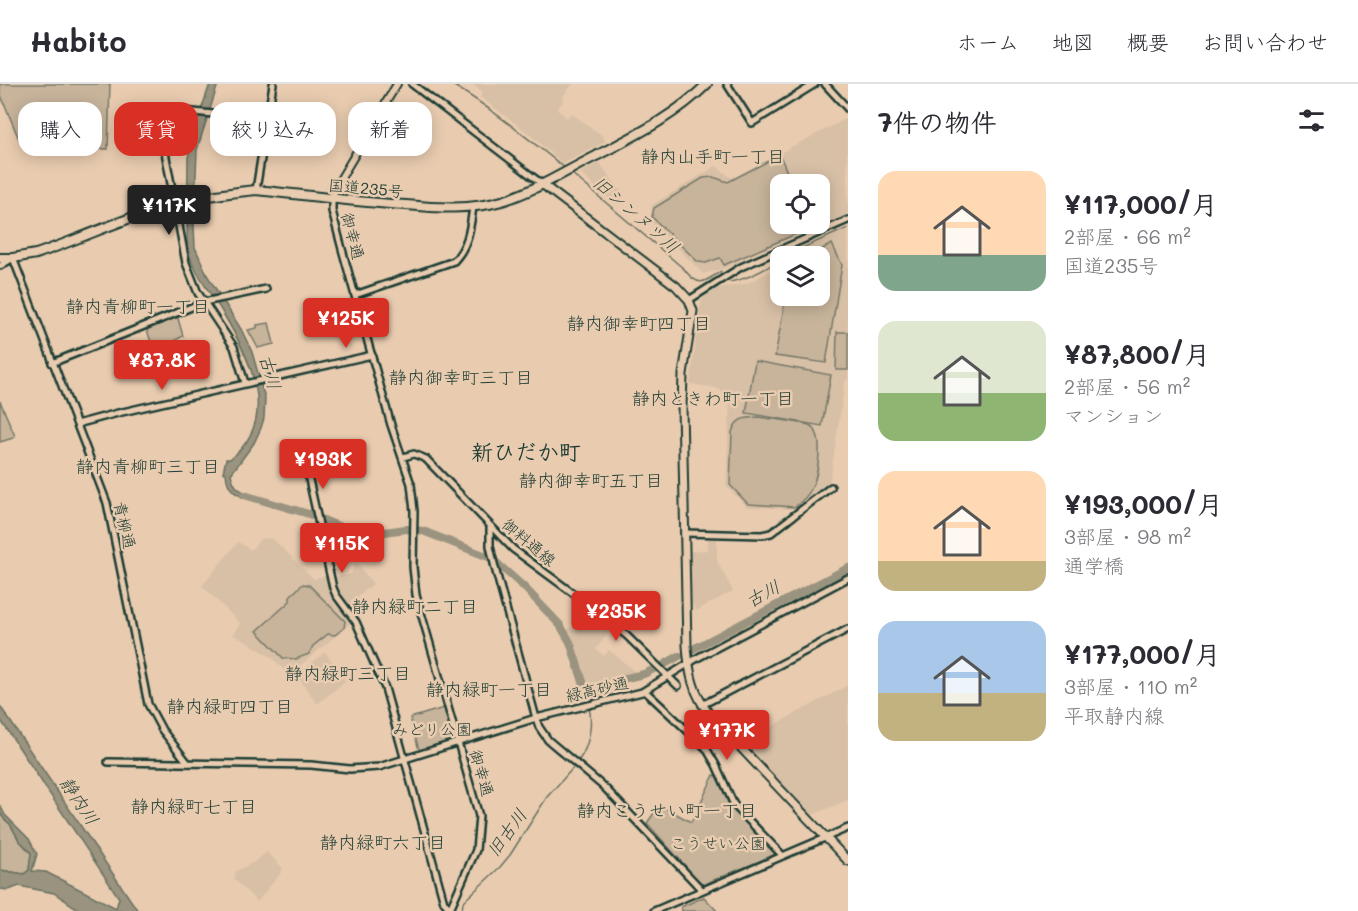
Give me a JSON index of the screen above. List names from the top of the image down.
{
  "streets": {
    "highway": ["国道235号"],
    "street": [
      "御幸通",
      "青柳通",
      "御料通線",
      "緑高砂通"
    ]
  },
  "crossings": [
    ["国道235号", "御幸通"],
    ["国道235号", "青柳通"],
    ["御幸通", "御料通線"],
    ["御幸通", "緑高砂通"],
    ["青柳通", "緑高砂通"],
    ["御料通線", "緑高砂通"]
  ],
  "districts": [
    "静内山手町一丁目",
    "静内青柳町一丁目",
    "静内御幸町四丁目",
    "静内御幸町三丁目",
    "静内ときわ町一丁目",
    "新ひだか町",
    "静内青柳町三丁目",
    "静内御幸町五丁目",
    "静内緑町二丁目",
    "静内緑町三丁目",
    "静内緑町一丁目",
    "静内緑町四丁目",
    "静内緑町七丁目",
    "静内こうせい町一丁目",
    "静内緑町六丁目"
  ],
  "water": [
    "旧シンヌツ川",
    "古川",
    "静内川",
    "旧古川"
  ],
  "parks": ["みどり公園", "こうせい公園"],
  "page": {
    "header": "Habito",
    "nav": [
      "ホーム",
      "地図",
      "概要",
      "お問い合わせ"
    ],
    "heading": "7件の物件",
    "chip": [
      "購入",
      "賃貸",
      "絞り込み",
      "新着"
    ],
    "list": [
      {
        "name": "¥117,000/月",
        "note": "2部屋 · 66 m² · 国道235号"
      },
      {
        "name": "¥87,800/月",
        "note": "2部屋 · 56 m² · マンション"
      },
      {
        "name": "¥193,000/月",
        "note": "3部屋 · 98 m² · 通学橋"
      },
      {
        "name": "¥177,000/月",
        "note": "3部屋 · 110 m² · 平取静内線"
      }
    ],
    "price": [
      "¥117K",
      "¥125K",
      "¥87.8K",
      "¥193K",
      "¥115K",
      "¥235K",
      "¥177K"
    ]
  }
}
